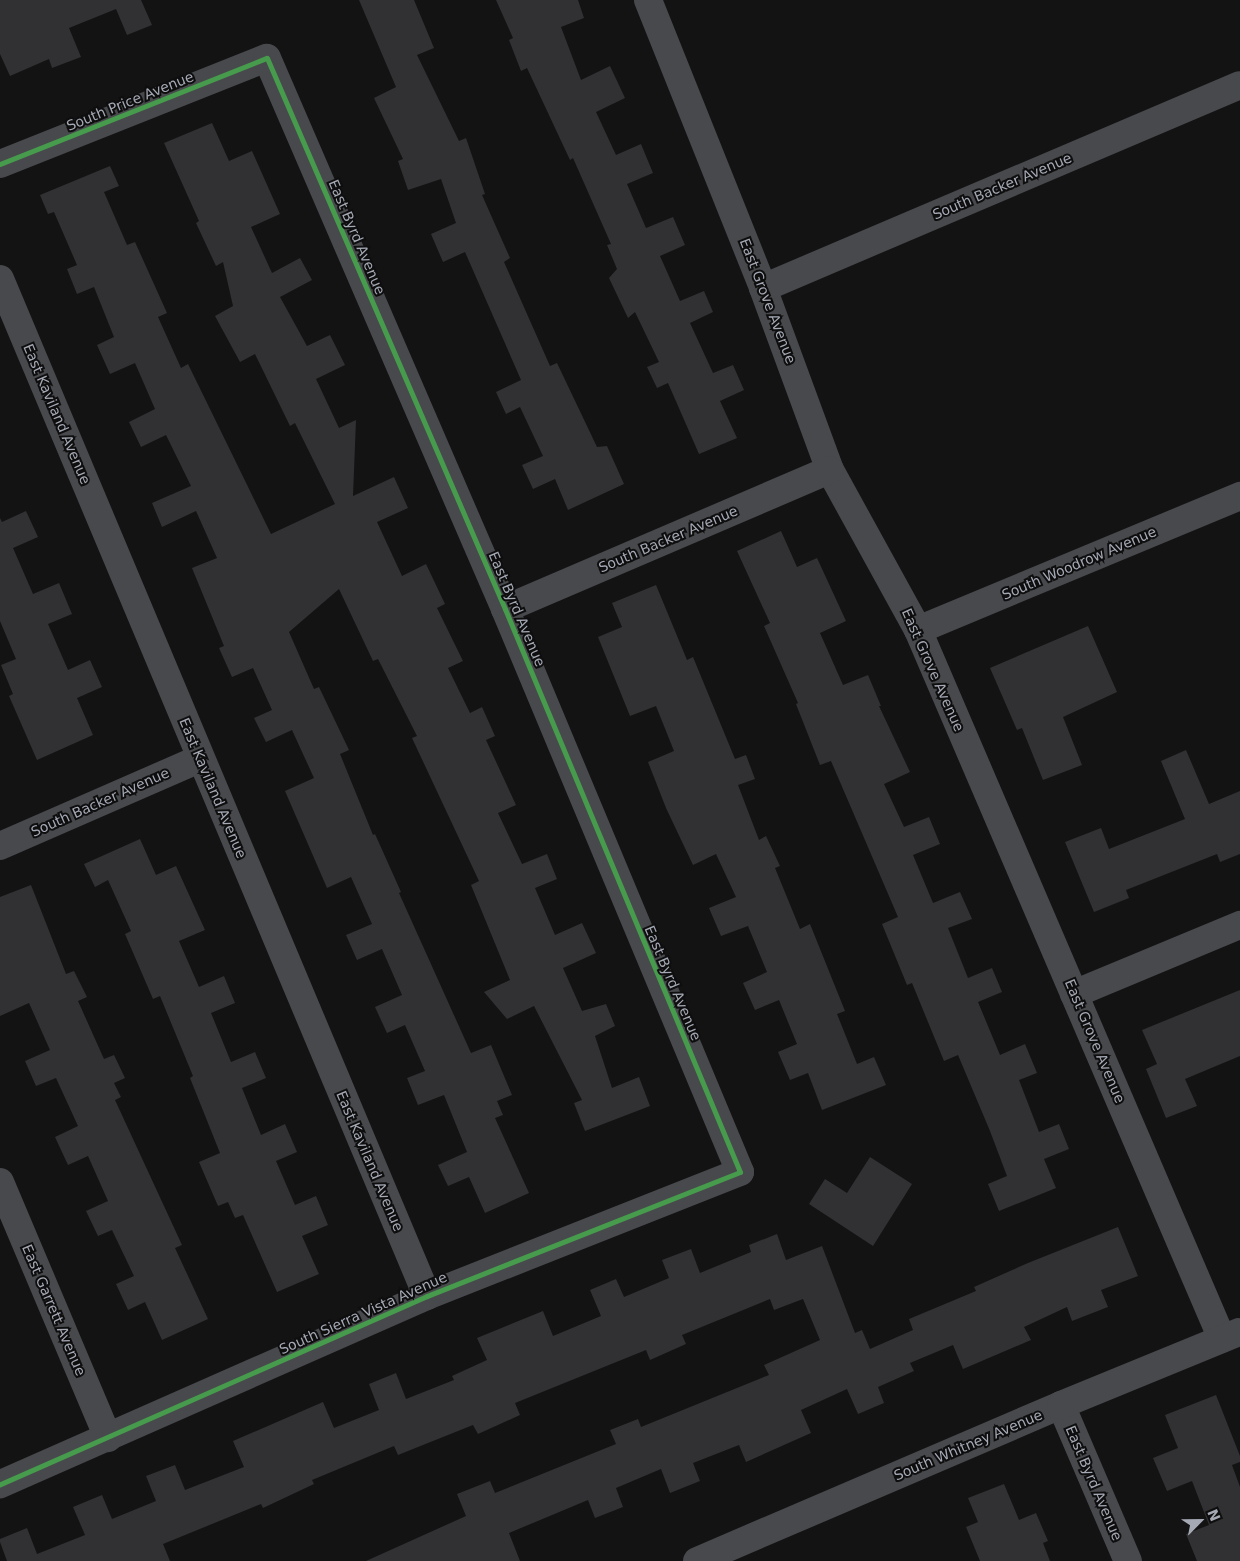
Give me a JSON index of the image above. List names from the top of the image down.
{
  "streets": {
    "street": [
      "South Price Avenue",
      "South Backer Avenue",
      "East Byrd Avenue",
      "East Grove Avenue",
      "East Kaviland Avenue",
      "South Woodrow Avenue",
      "East Garrett Avenue",
      "South Sierra Vista Avenue",
      "South Whitney Avenue"
    ]
  },
  "crossings": [
    ["South Price Avenue", "East Byrd Avenue"],
    ["South Backer Avenue", "East Byrd Avenue"],
    ["South Backer Avenue", "East Grove Avenue"],
    ["South Backer Avenue", "East Kaviland Avenue"],
    ["East Byrd Avenue", "South Sierra Vista Avenue"],
    ["East Byrd Avenue", "South Whitney Avenue"],
    ["East Grove Avenue", "South Woodrow Avenue"],
    ["East Grove Avenue", "South Whitney Avenue"],
    ["East Kaviland Avenue", "South Sierra Vista Avenue"],
    ["East Garrett Avenue", "South Sierra Vista Avenue"]
  ],
  "north": "top right"
}
